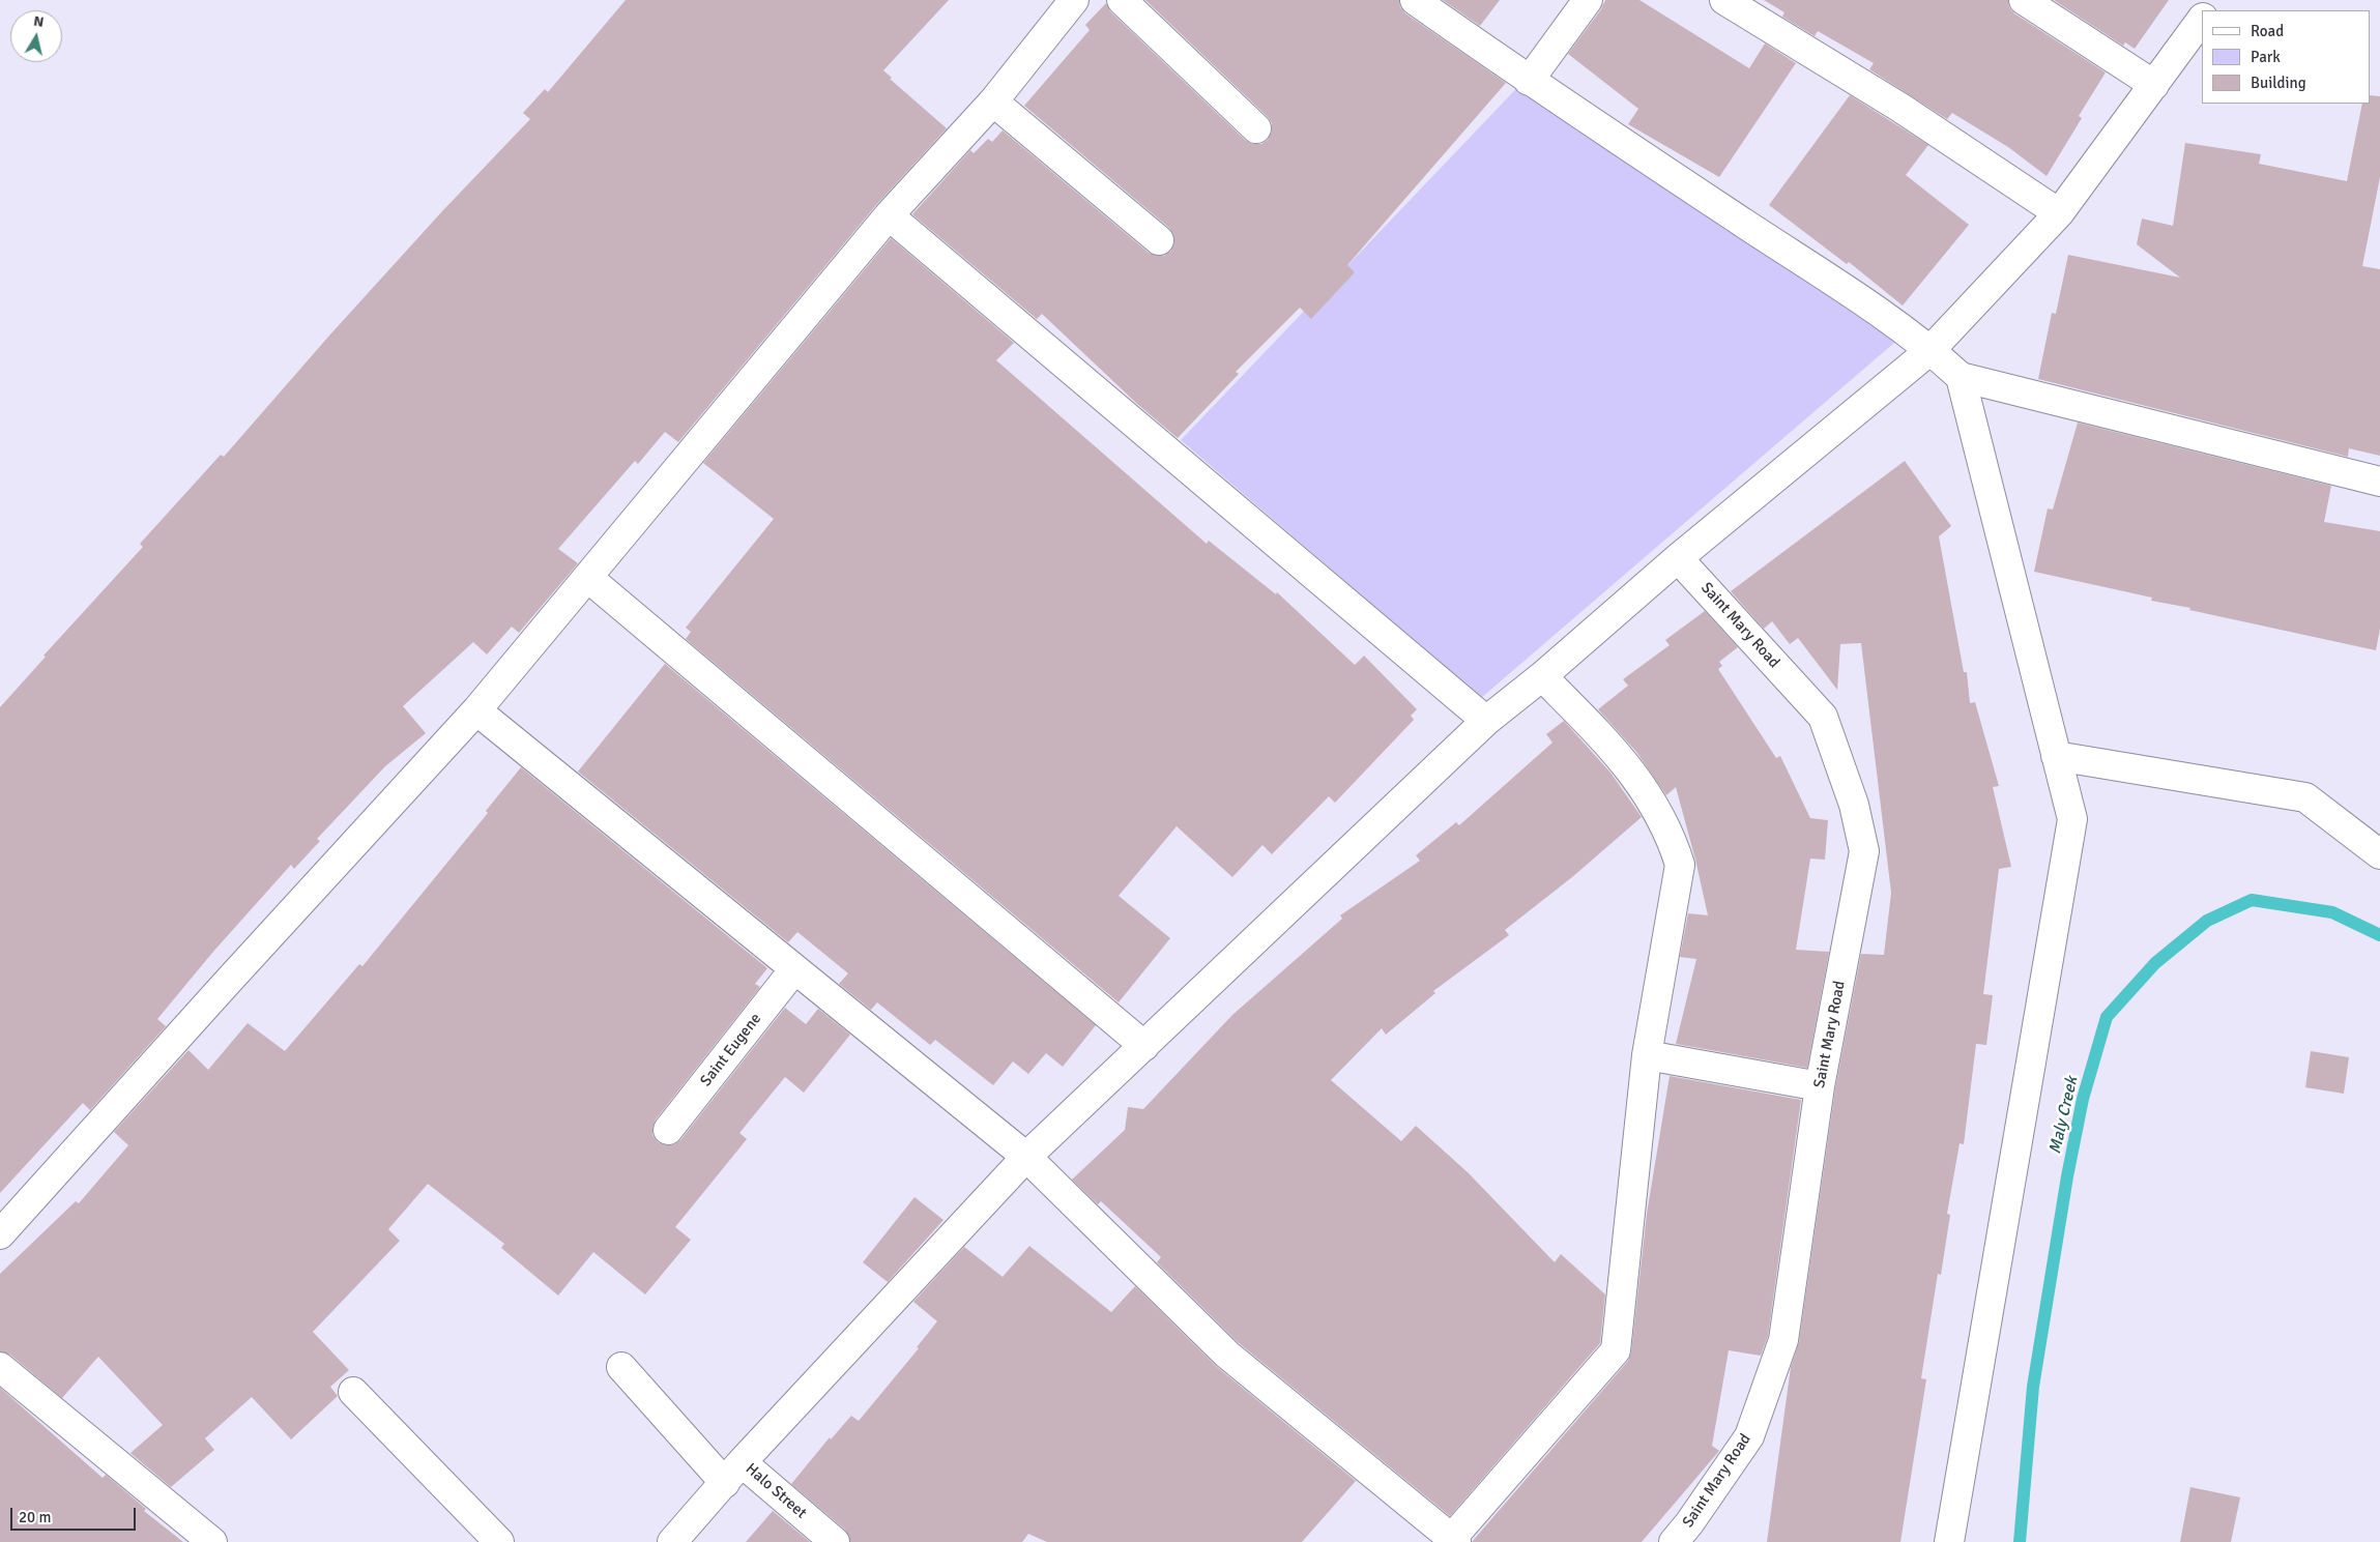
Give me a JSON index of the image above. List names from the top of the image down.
{
  "streets": {
    "street": ["Saint Mary Road", "Saint Eugene", "Halo Street"]
  },
  "water": ["Maly Creek"],
  "legend": ["Road", "Park", "Building"],
  "scale_bar": "20 m",
  "north": "top"
}
